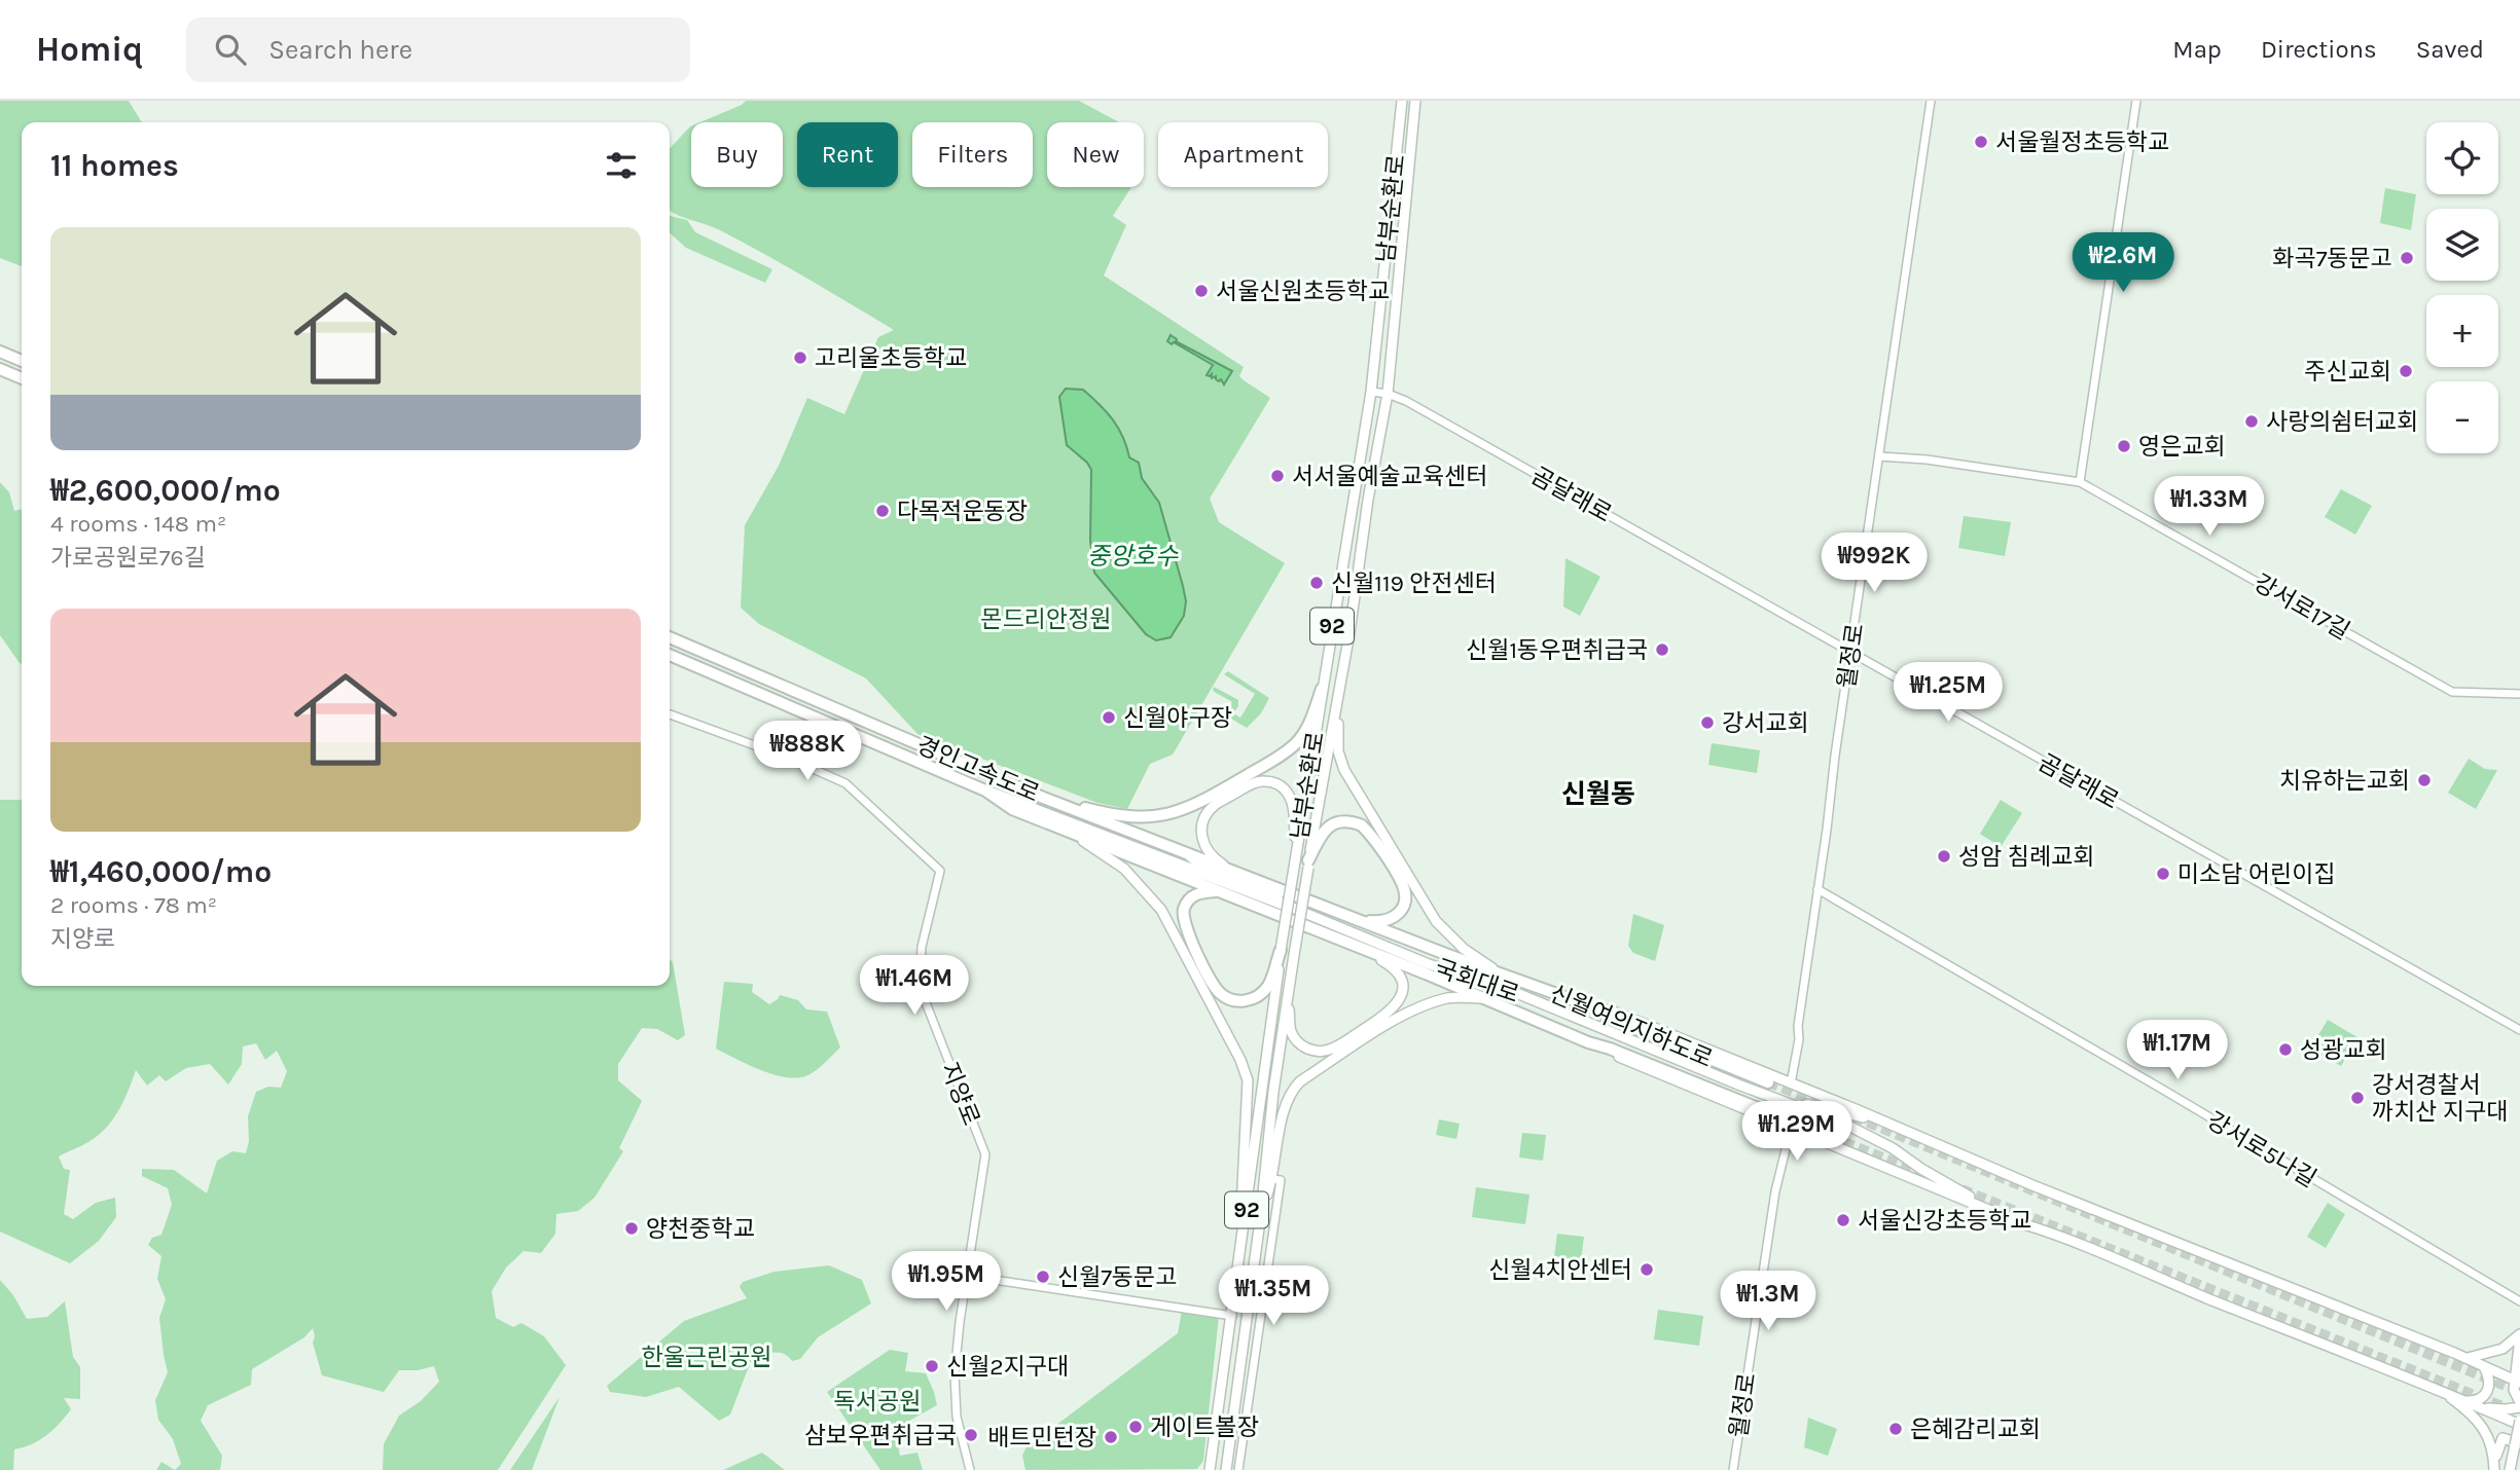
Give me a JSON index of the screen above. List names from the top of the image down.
{
  "streets": {
    "highway": ["경인고속도로", "신월여의지하도로"],
    "main road": ["남부순환로", "92", "국회대로"],
    "street": [
      "곰달래로",
      "강서로17길",
      "월정로",
      "지양로",
      "강서로5나길"
    ]
  },
  "crossings": [
    ["남부순환로", "곰달래로"],
    ["곰달래로", "월정로"],
    ["강서로17길", "월정로"],
    ["월정로", "강서로5나길"],
    ["경인고속도로", "국회대로"],
    ["경인고속도로", "신월여의지하도로"]
  ],
  "districts": ["신월동"],
  "water": ["중앙호수"],
  "parks": ["몬드리안정원", "한울근린공원", "독서공원"],
  "places": [
    "서울월정초등학교",
    "화곡7동문고",
    "서울신원초등학교",
    "고리울초등학교",
    "주신교회",
    "사랑의쉼터교회",
    "영은교회",
    "서서울예술교육센터",
    "다목적운동장",
    "신월119 안전센터",
    "신월1동우편취급국",
    "신월야구장",
    "강서교회",
    "치유하는교회",
    "성암 침례교회",
    "미소담 어린이집",
    "성광교회",
    "강서경찰서 까치산 지구대",
    "서울신강초등학교",
    "양천중학교",
    "신월4치안센터",
    "신월7동문고",
    "신월2지구대",
    "게이트볼장",
    "은혜감리교회",
    "삼보우편취급국",
    "배트민턴장"
  ],
  "page": {
    "header": "Homiq",
    "search": "Search here",
    "nav": ["Map", "Directions", "Saved"],
    "map_buttons": ["+", "−"],
    "chip": [
      "Buy",
      "Rent",
      "Filters",
      "New",
      "Apartment"
    ],
    "heading": "11 homes",
    "list": [
      {
        "name": "₩2,600,000/mo",
        "note": "4 rooms · 148 m² · 가로공원로76길"
      },
      {
        "name": "₩1,460,000/mo",
        "note": "2 rooms · 78 m² · 지양로"
      }
    ],
    "price": [
      "₩2.6M",
      "₩1.33M",
      "₩992K",
      "₩1.25M",
      "₩888K",
      "₩1.46M",
      "₩1.17M",
      "₩1.29M",
      "₩1.95M",
      "₩1.35M",
      "₩1.3M"
    ]
  }
}
